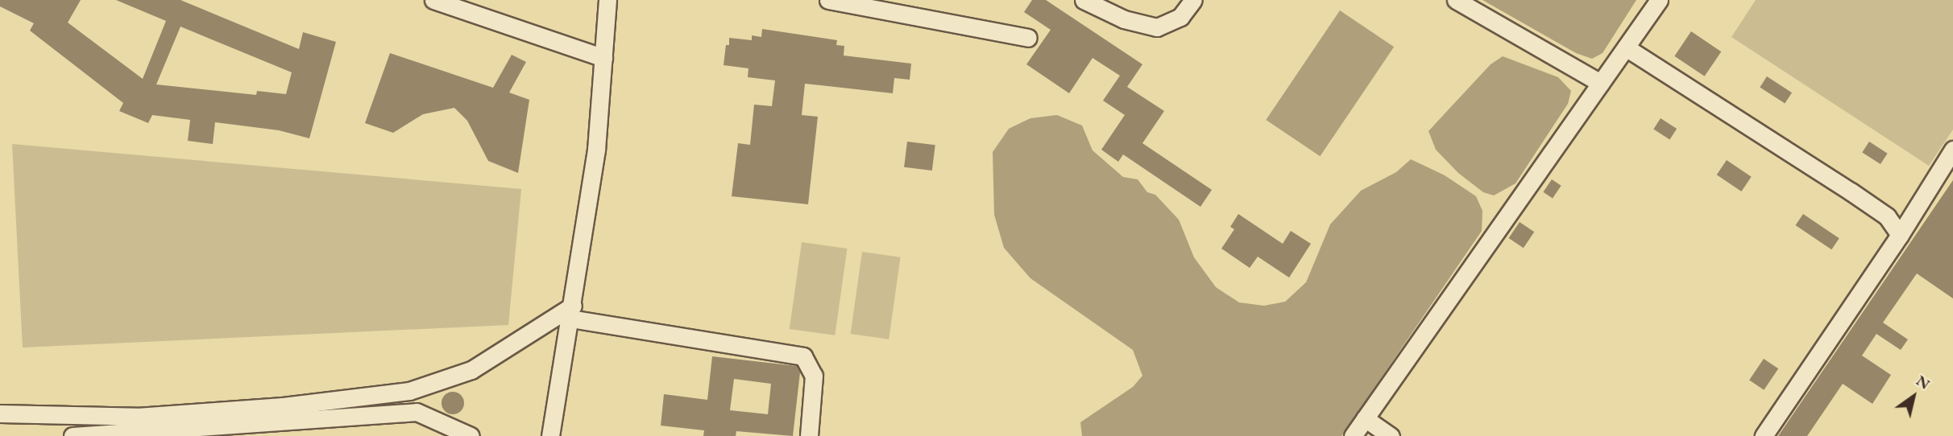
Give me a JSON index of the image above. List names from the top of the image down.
{
  "north": "top right"
}
